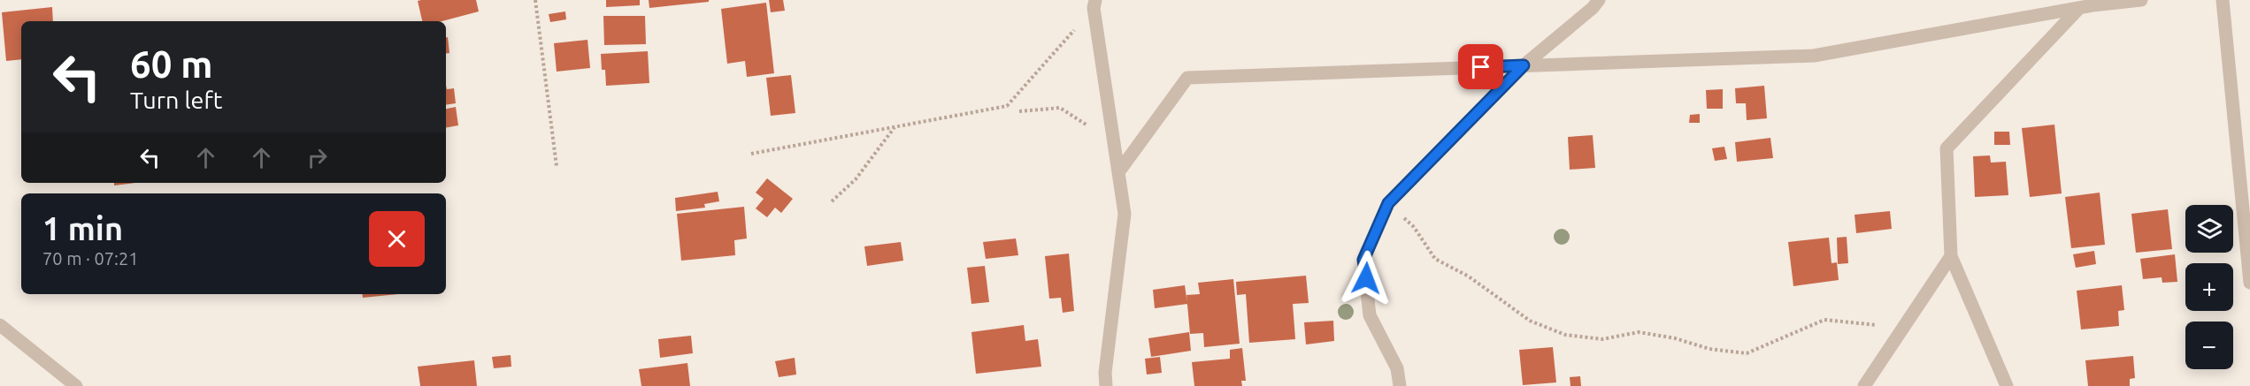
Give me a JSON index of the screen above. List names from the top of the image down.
{
  "page": {
    "turn": ["60 m", "Turn left"],
    "heading": ["1 min", "70 m · 07:21"],
    "map_buttons": ["+", "−"]
  }
}
